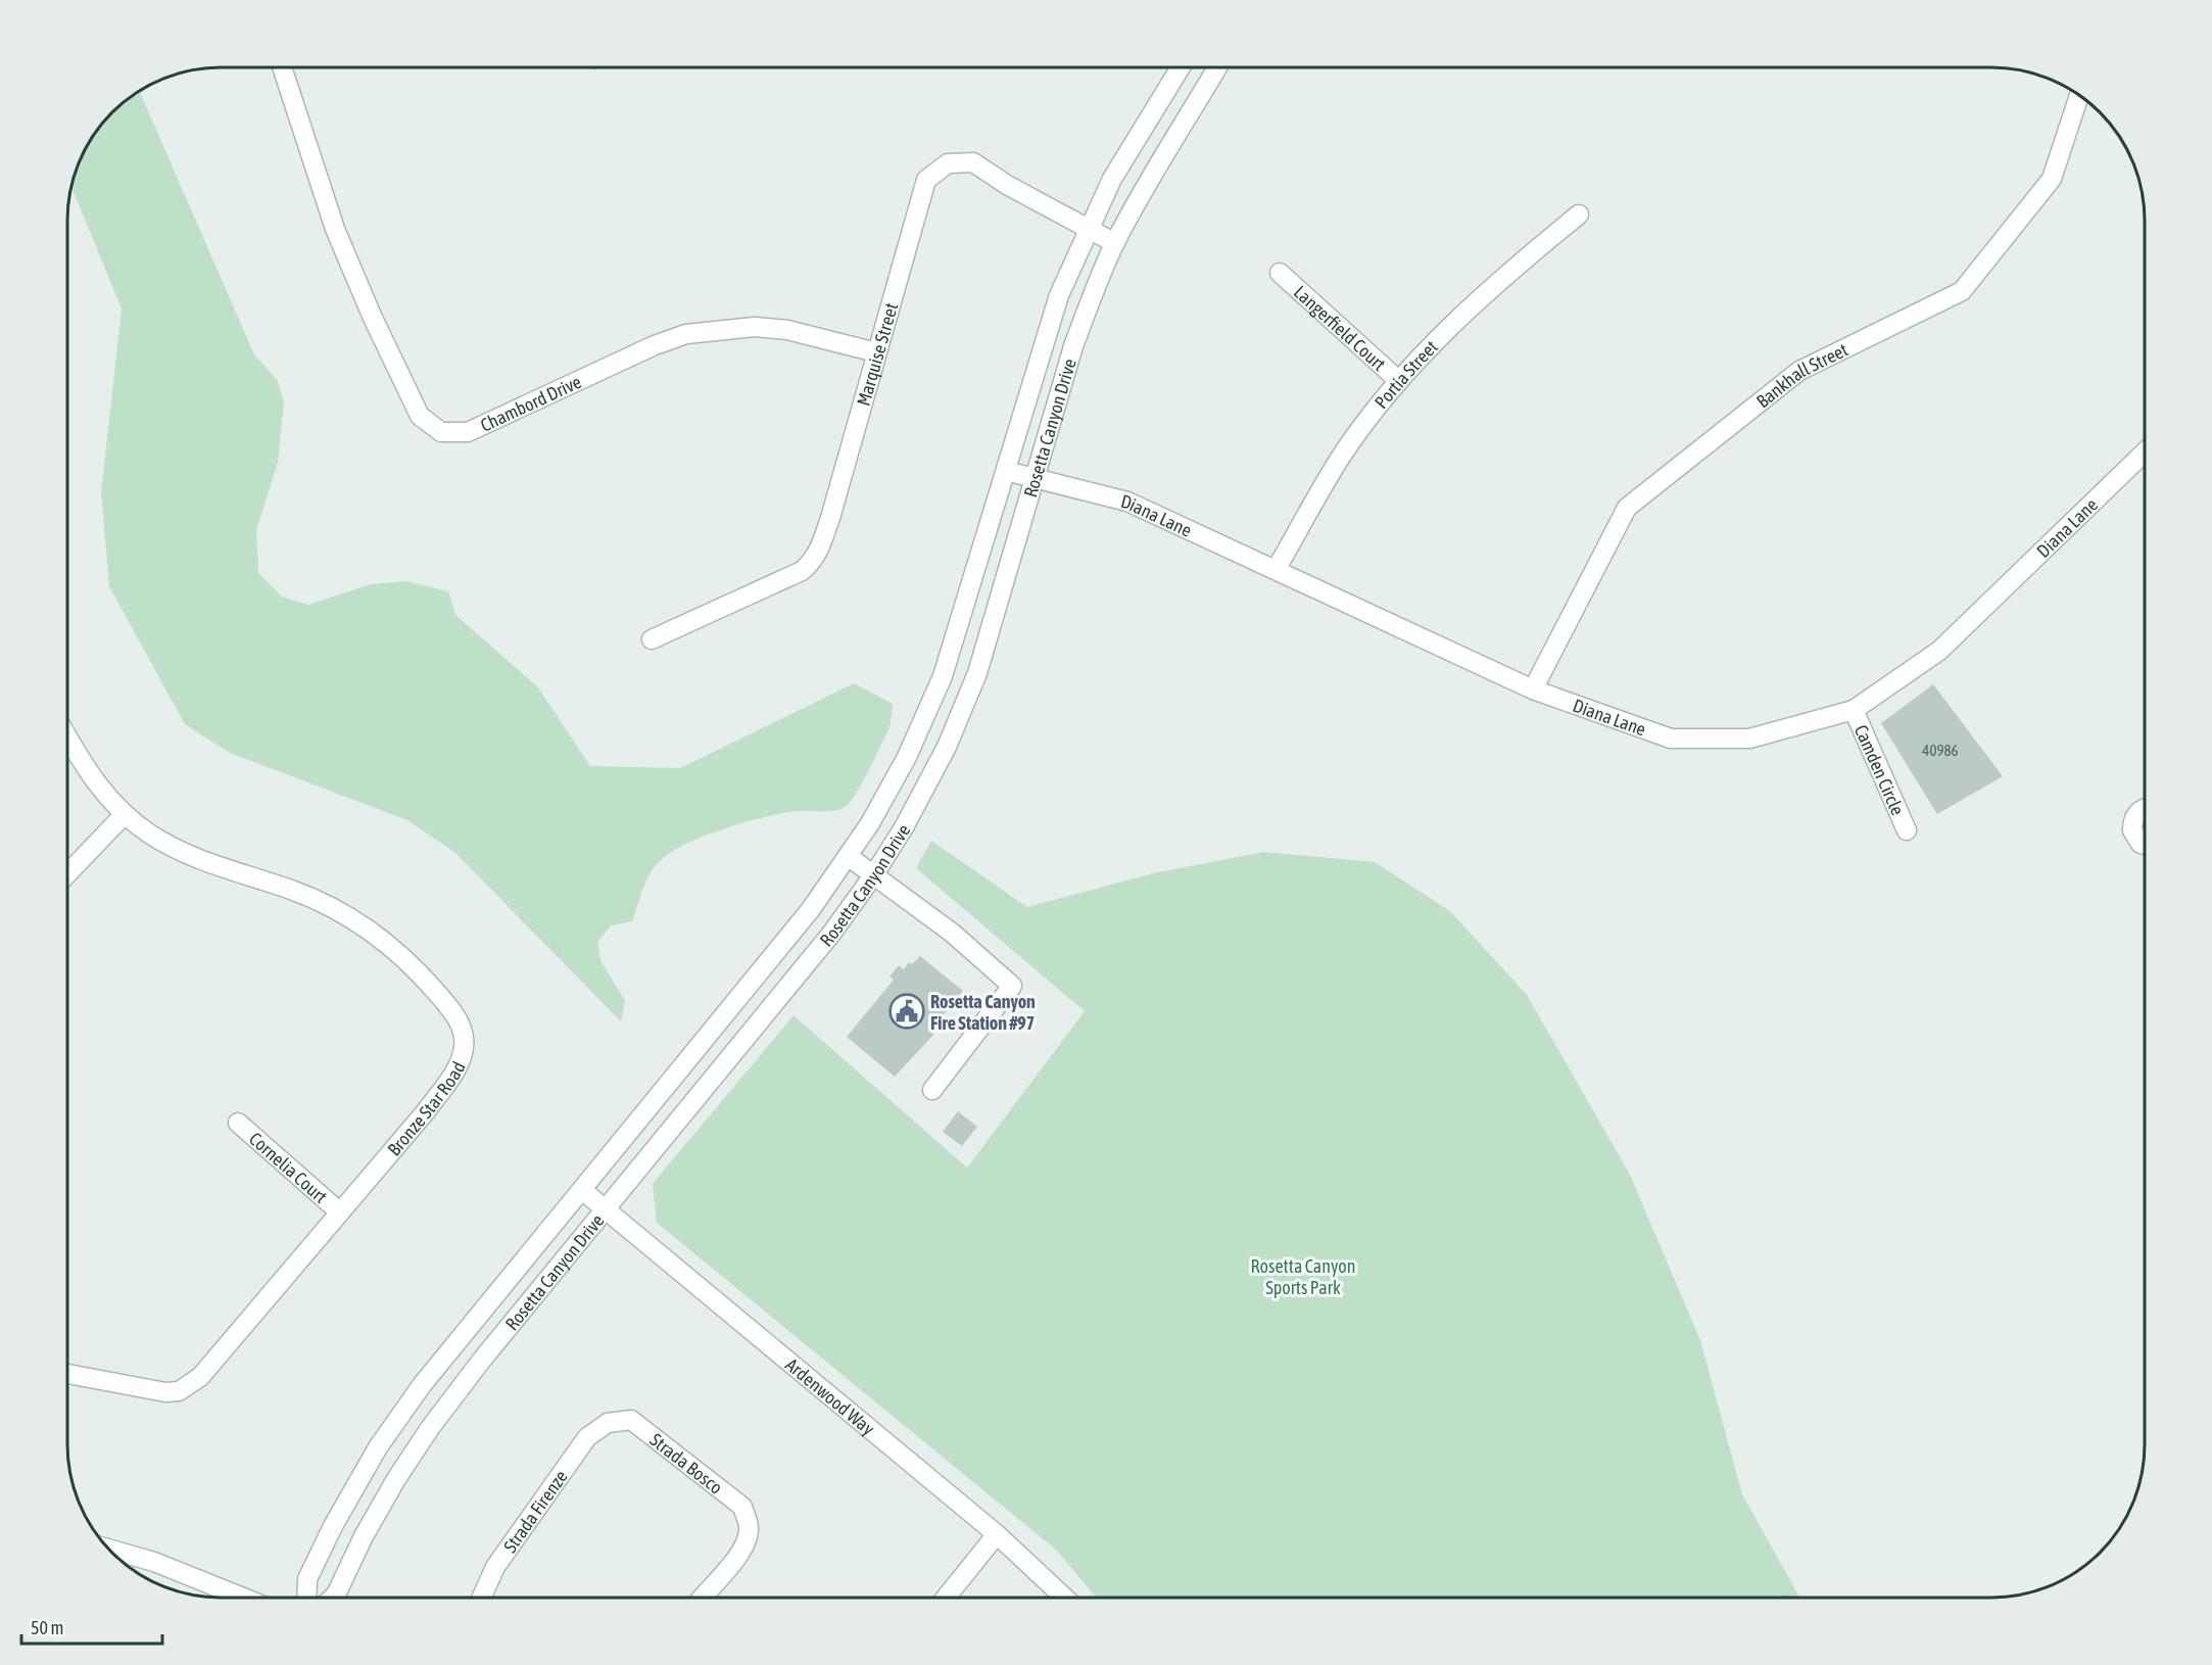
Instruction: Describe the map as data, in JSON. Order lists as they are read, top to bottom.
{
  "streets": {
    "street": [
      "Langerfield Court",
      "Marquise Street",
      "Portia Street",
      "Bankhall Street",
      "Chambord Drive",
      "Rosetta Canyon Drive",
      "Diana Lane",
      "Camden Circle",
      "Bronze Star Road",
      "Cornelia Court",
      "Ardenwood Way",
      "Strada Bosco",
      "Strada Firenze"
    ]
  },
  "crossings": [
    ["Langerfield Court", "Portia Street"],
    ["Marquise Street", "Chambord Drive"],
    ["Marquise Street", "Rosetta Canyon Drive"],
    ["Portia Street", "Diana Lane"],
    ["Bankhall Street", "Diana Lane"],
    ["Rosetta Canyon Drive", "Diana Lane"],
    ["Rosetta Canyon Drive", "Ardenwood Way"],
    ["Diana Lane", "Camden Circle"],
    ["Bronze Star Road", "Cornelia Court"],
    ["Strada Bosco", "Strada Firenze"]
  ],
  "parks": ["Rosetta Canyon Sports Park"],
  "places": {
    "public building": ["Rosetta Canyon Fire Station #97"]
  },
  "house_numbers": ["40986"],
  "scale_bar": "50 m"
}
